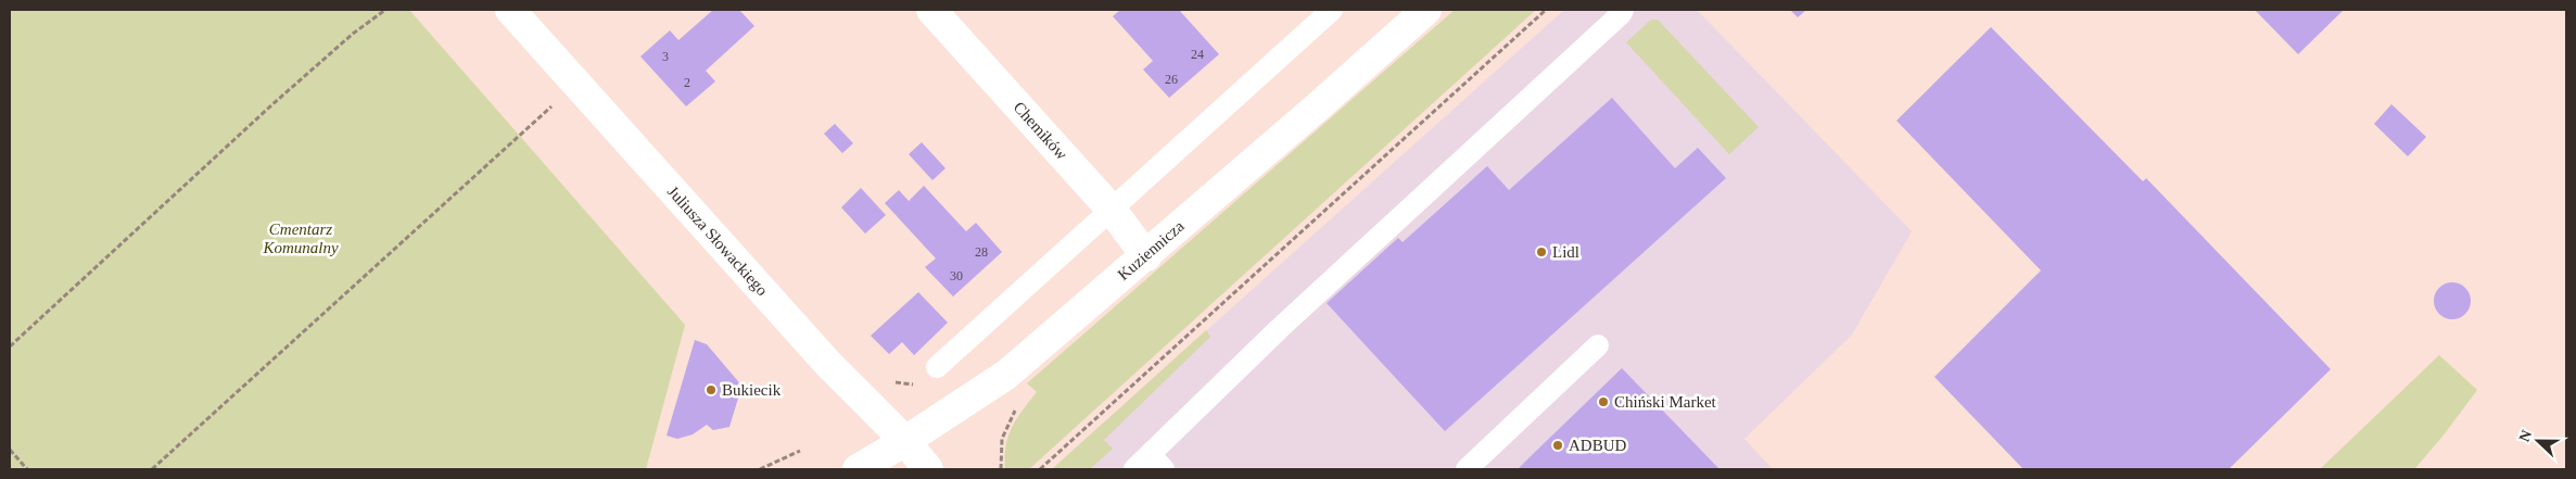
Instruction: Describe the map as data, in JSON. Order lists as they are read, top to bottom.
{
  "streets": {
    "street": ["Chemików", "Juliusza Słowackiego", "Kuziennicza"]
  },
  "crossings": [
    ["Chemików", "Kuziennicza"],
    ["Juliusza Słowackiego", "Kuziennicza"]
  ],
  "parks": ["Cmentarz Komunalny"],
  "places": [
    "Lidl",
    "Bukiecik",
    "Chiński Market",
    "ADBUD"
  ],
  "house_numbers": [
    "24",
    "3",
    "26",
    "2",
    "28",
    "30"
  ],
  "north": "left"
}
